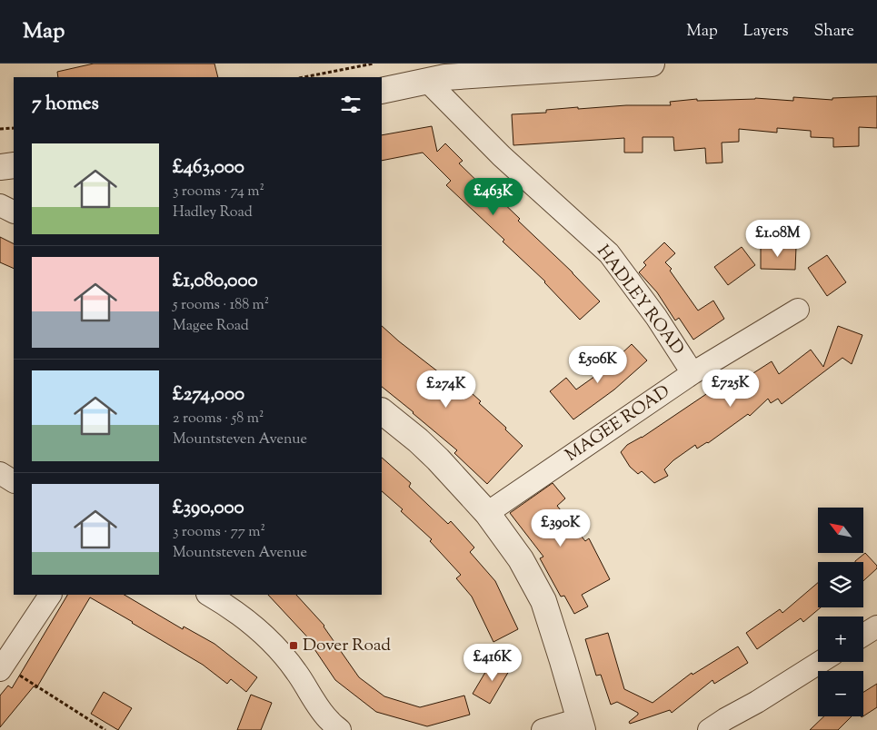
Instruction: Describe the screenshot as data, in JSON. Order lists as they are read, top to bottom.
{
  "streets": {
    "street": ["HADLEY ROAD", "MAGEE ROAD"]
  },
  "crossings": [
    ["HADLEY ROAD", "MAGEE ROAD"]
  ],
  "places": {
    "transit": ["Dover Road"]
  },
  "north": "top left",
  "page": {
    "header": "Map",
    "nav": ["Map", "Layers", "Share"],
    "heading": "7 homes",
    "list": [
      {
        "name": "£463,000",
        "note": "3 rooms · 74 m² · Hadley Road"
      },
      {
        "name": "£1,080,000",
        "note": "5 rooms · 188 m² · Magee Road"
      },
      {
        "name": "£274,000",
        "note": "2 rooms · 58 m² · Mountsteven Avenue"
      },
      {
        "name": "£390,000",
        "note": "3 rooms · 77 m² · Mountsteven Avenue"
      }
    ],
    "price": [
      "£463K",
      "£1.08M",
      "£506K",
      "£725K",
      "£274K",
      "£390K",
      "£416K"
    ],
    "map_buttons": ["+", "−"]
  }
}
